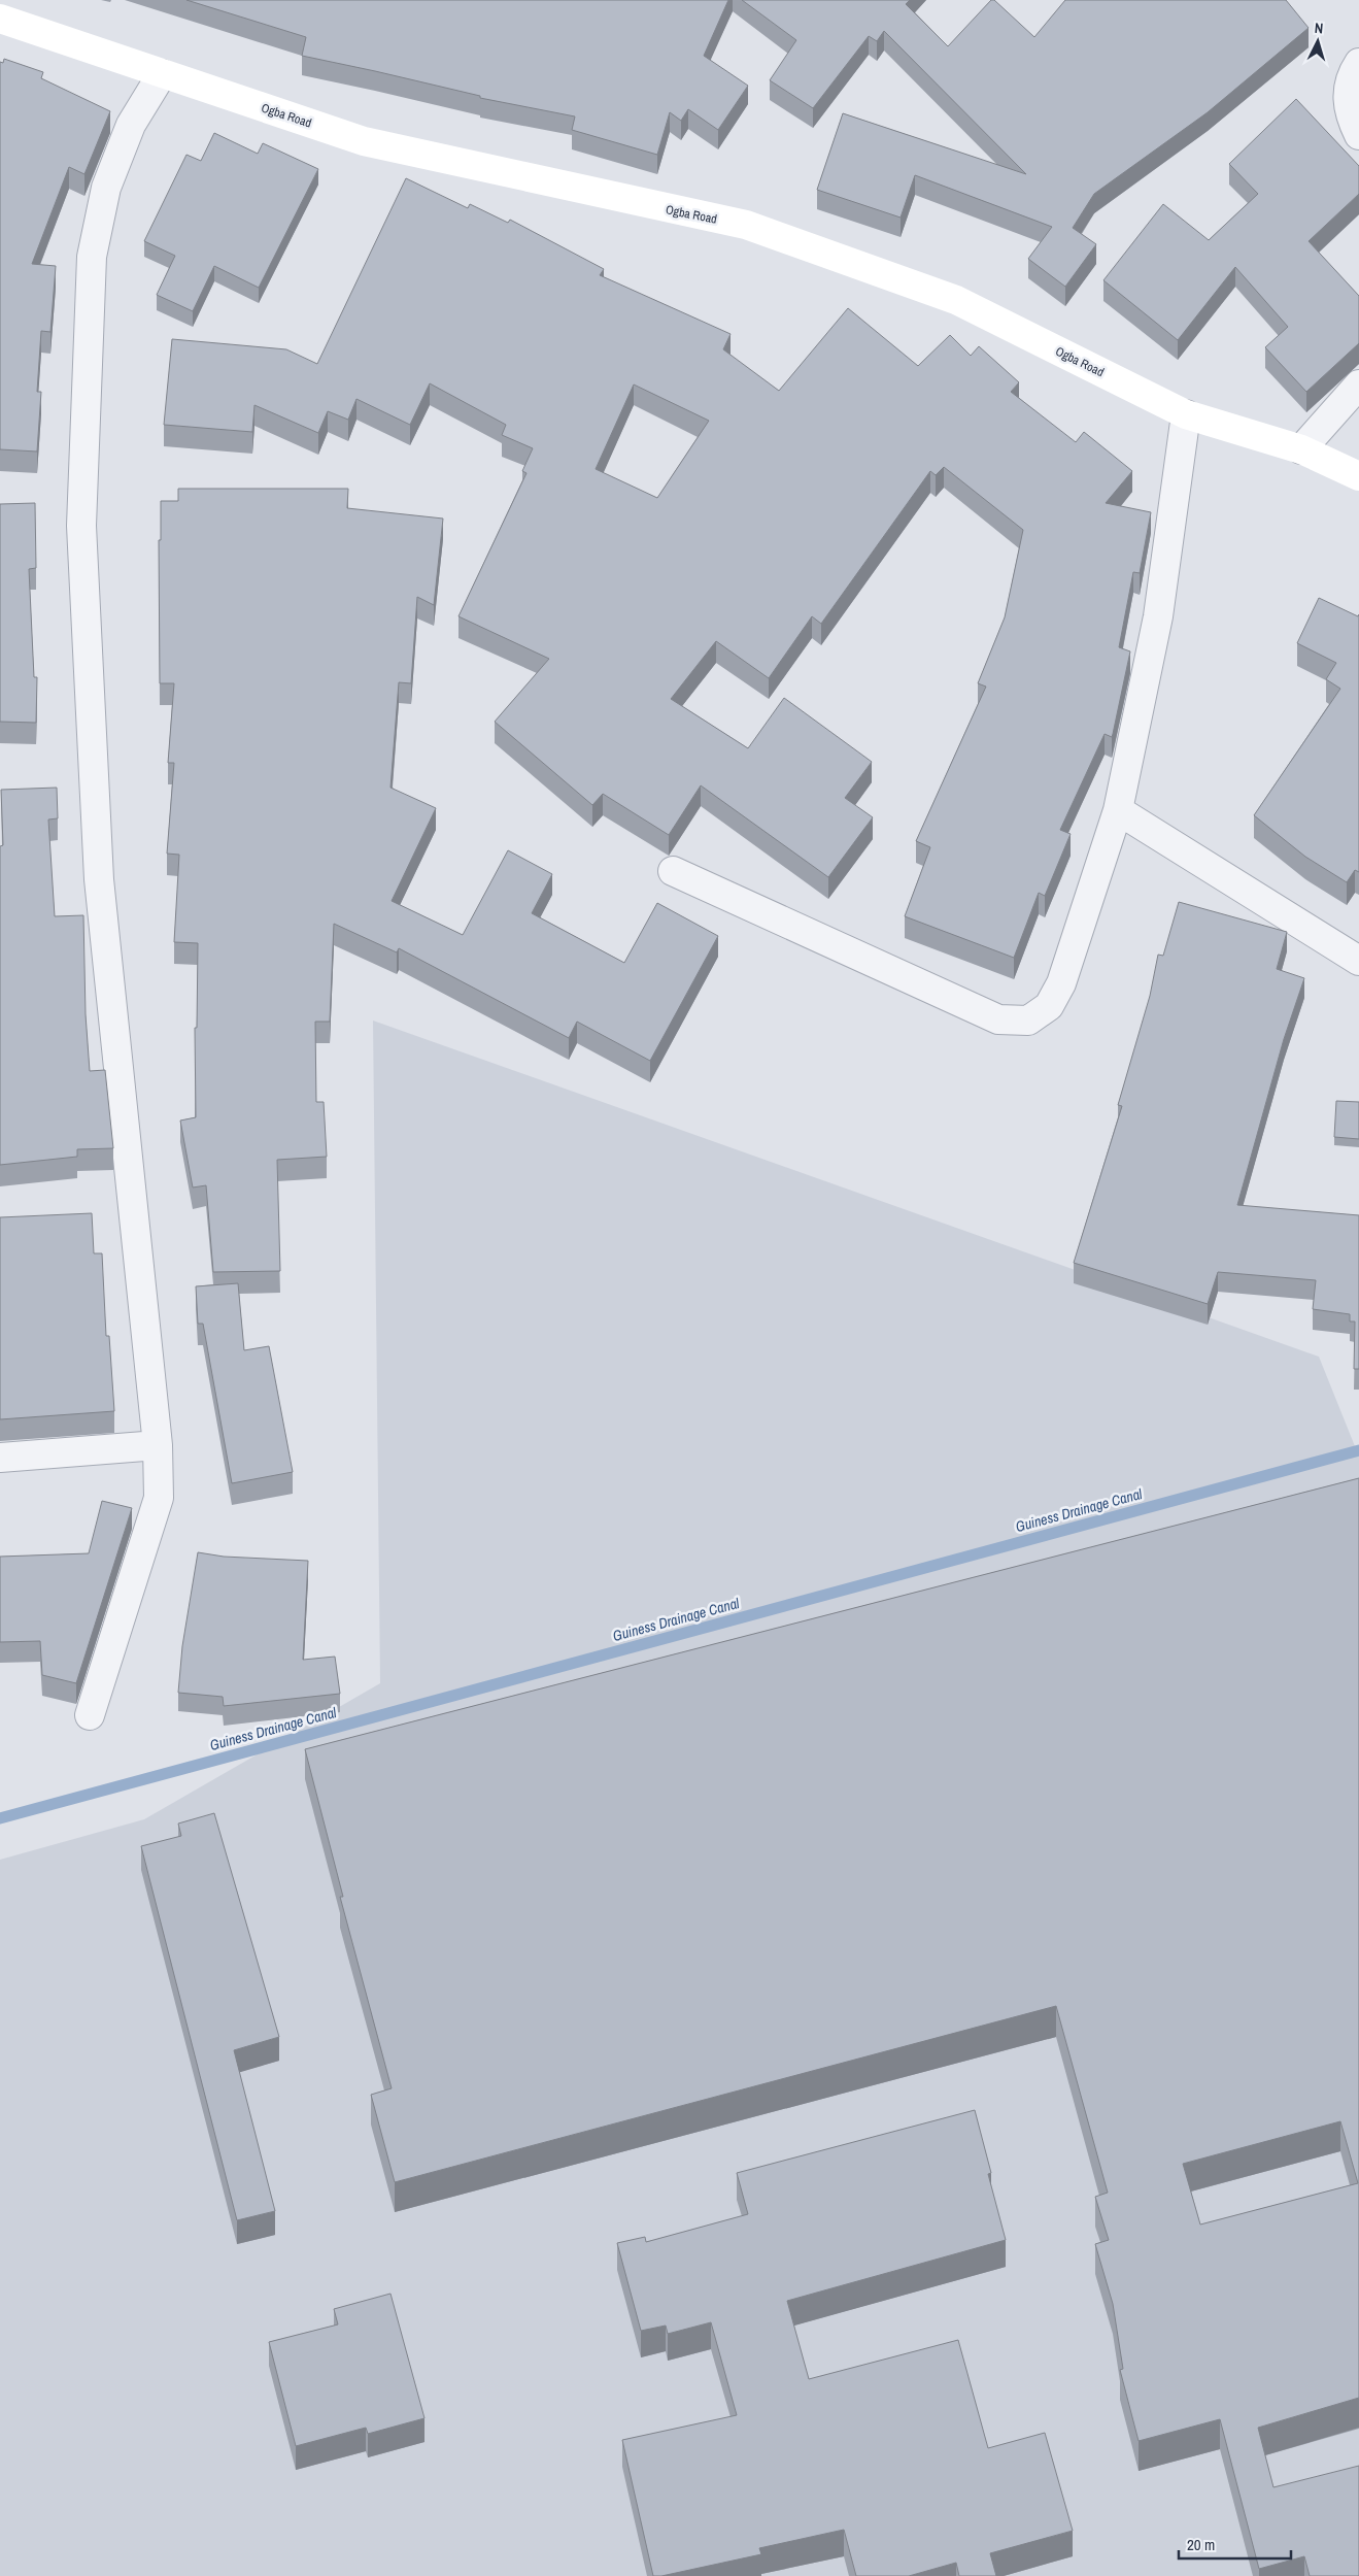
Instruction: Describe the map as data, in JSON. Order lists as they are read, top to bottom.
{
  "streets": {
    "main road": ["Ogba Road"]
  },
  "water": ["Guiness Drainage Canal"],
  "scale_bar": "20 m",
  "north": "top"
}
